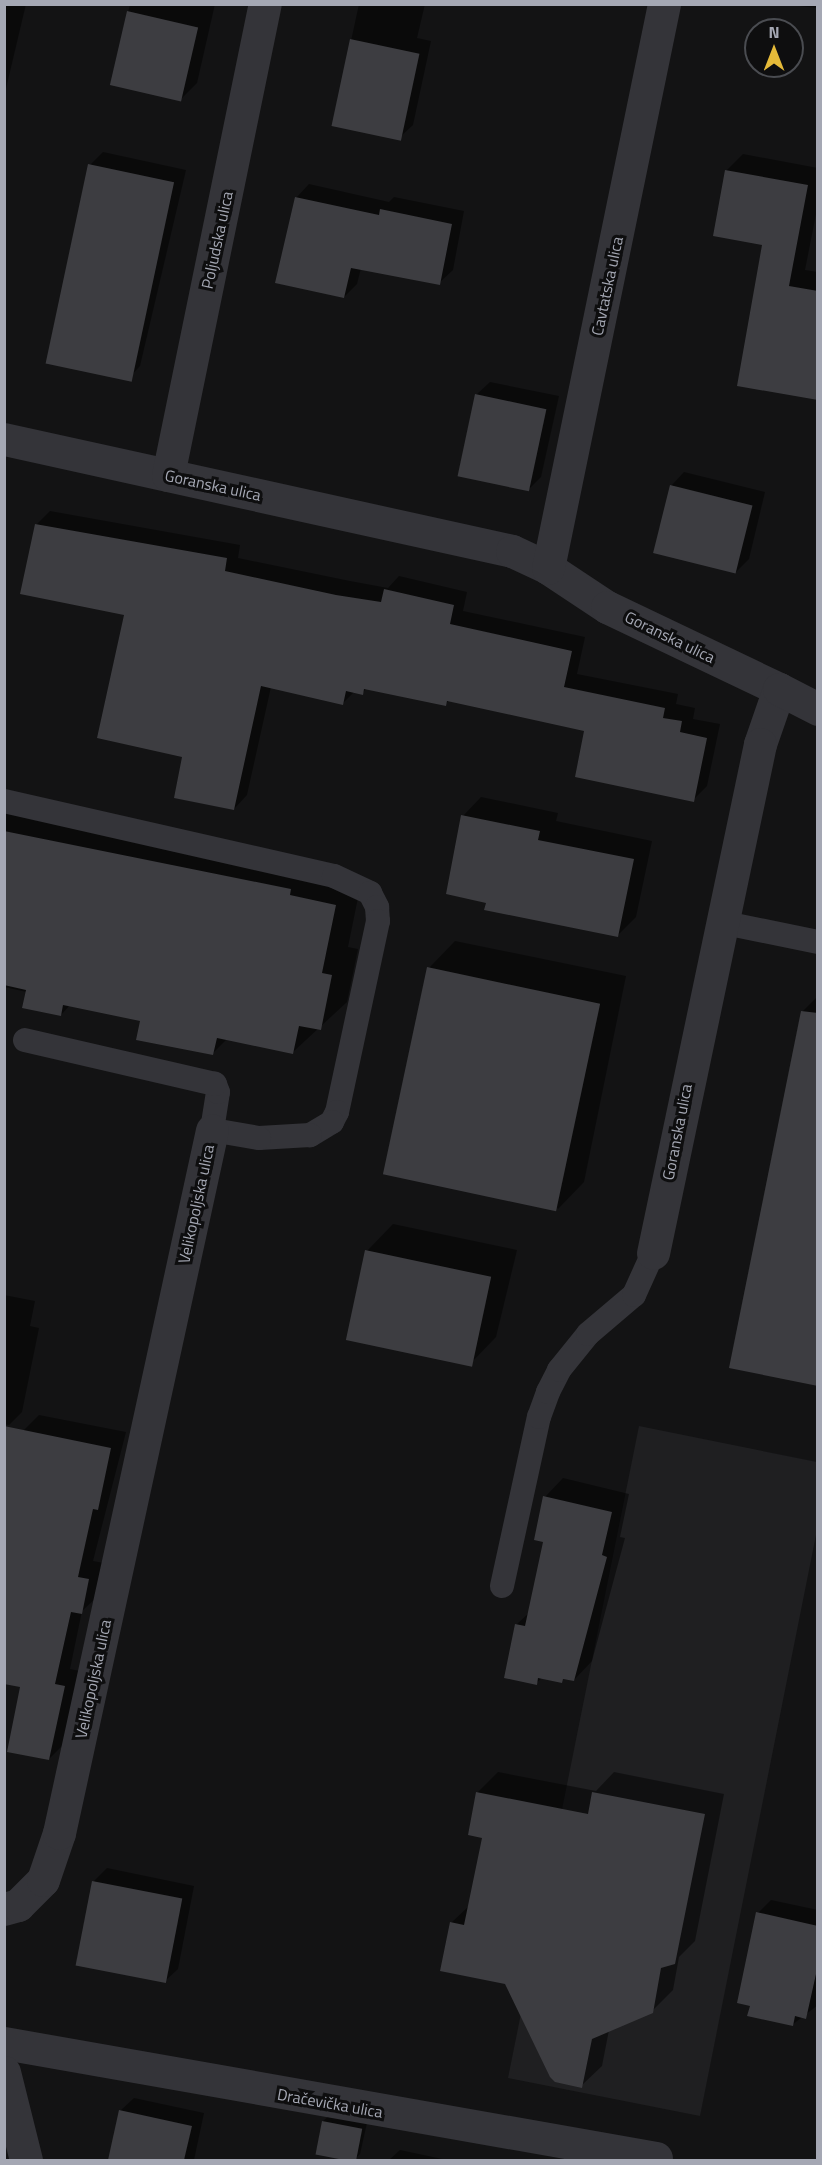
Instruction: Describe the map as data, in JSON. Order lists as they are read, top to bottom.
{
  "streets": {
    "street": [
      "Poljudska ulica",
      "Cavtatska ulica",
      "Goranska ulica",
      "Velikopoljska ulica",
      "Dračevička ulica"
    ]
  },
  "crossings": [
    ["Poljudska ulica", "Goranska ulica"],
    ["Cavtatska ulica", "Goranska ulica"]
  ],
  "north": "top"
}
